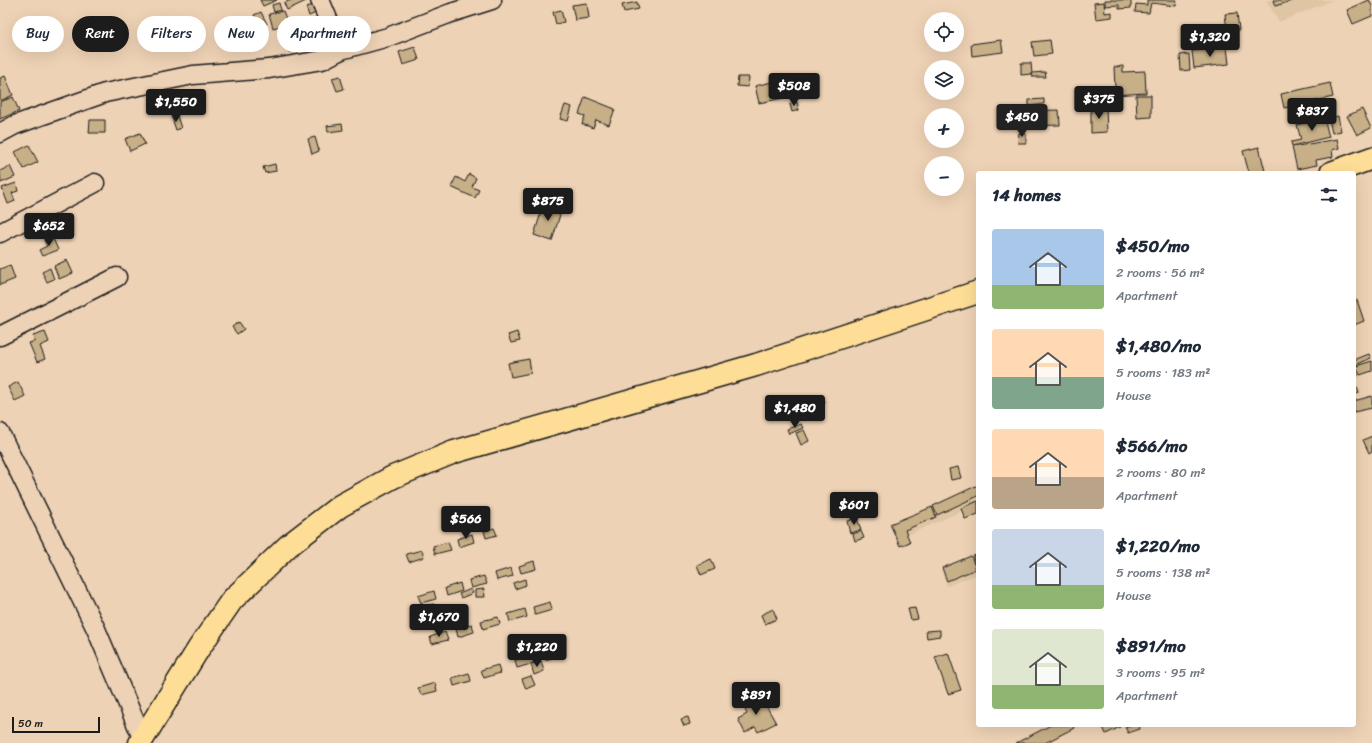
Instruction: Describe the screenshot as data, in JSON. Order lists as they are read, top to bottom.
{
  "scale_bar": "50 m",
  "page": {
    "map_buttons": ["+", "−"],
    "chip": [
      "Buy",
      "Rent",
      "Filters",
      "New",
      "Apartment"
    ],
    "price": [
      "$1,320",
      "$508",
      "$375",
      "$1,550",
      "$837",
      "$450",
      "$875",
      "$652",
      "$1,480",
      "$601",
      "$566",
      "$1,670",
      "$1,220",
      "$891"
    ],
    "heading": "14 homes",
    "list": [
      {
        "name": "$450/mo",
        "note": "2 rooms · 56 m² · Apartment"
      },
      {
        "name": "$1,480/mo",
        "note": "5 rooms · 183 m² · House"
      },
      {
        "name": "$566/mo",
        "note": "2 rooms · 80 m² · Apartment"
      },
      {
        "name": "$1,220/mo",
        "note": "5 rooms · 138 m² · House"
      },
      {
        "name": "$891/mo",
        "note": "3 rooms · 95 m² · Apartment"
      }
    ],
    "scale": "50 m"
  }
}
